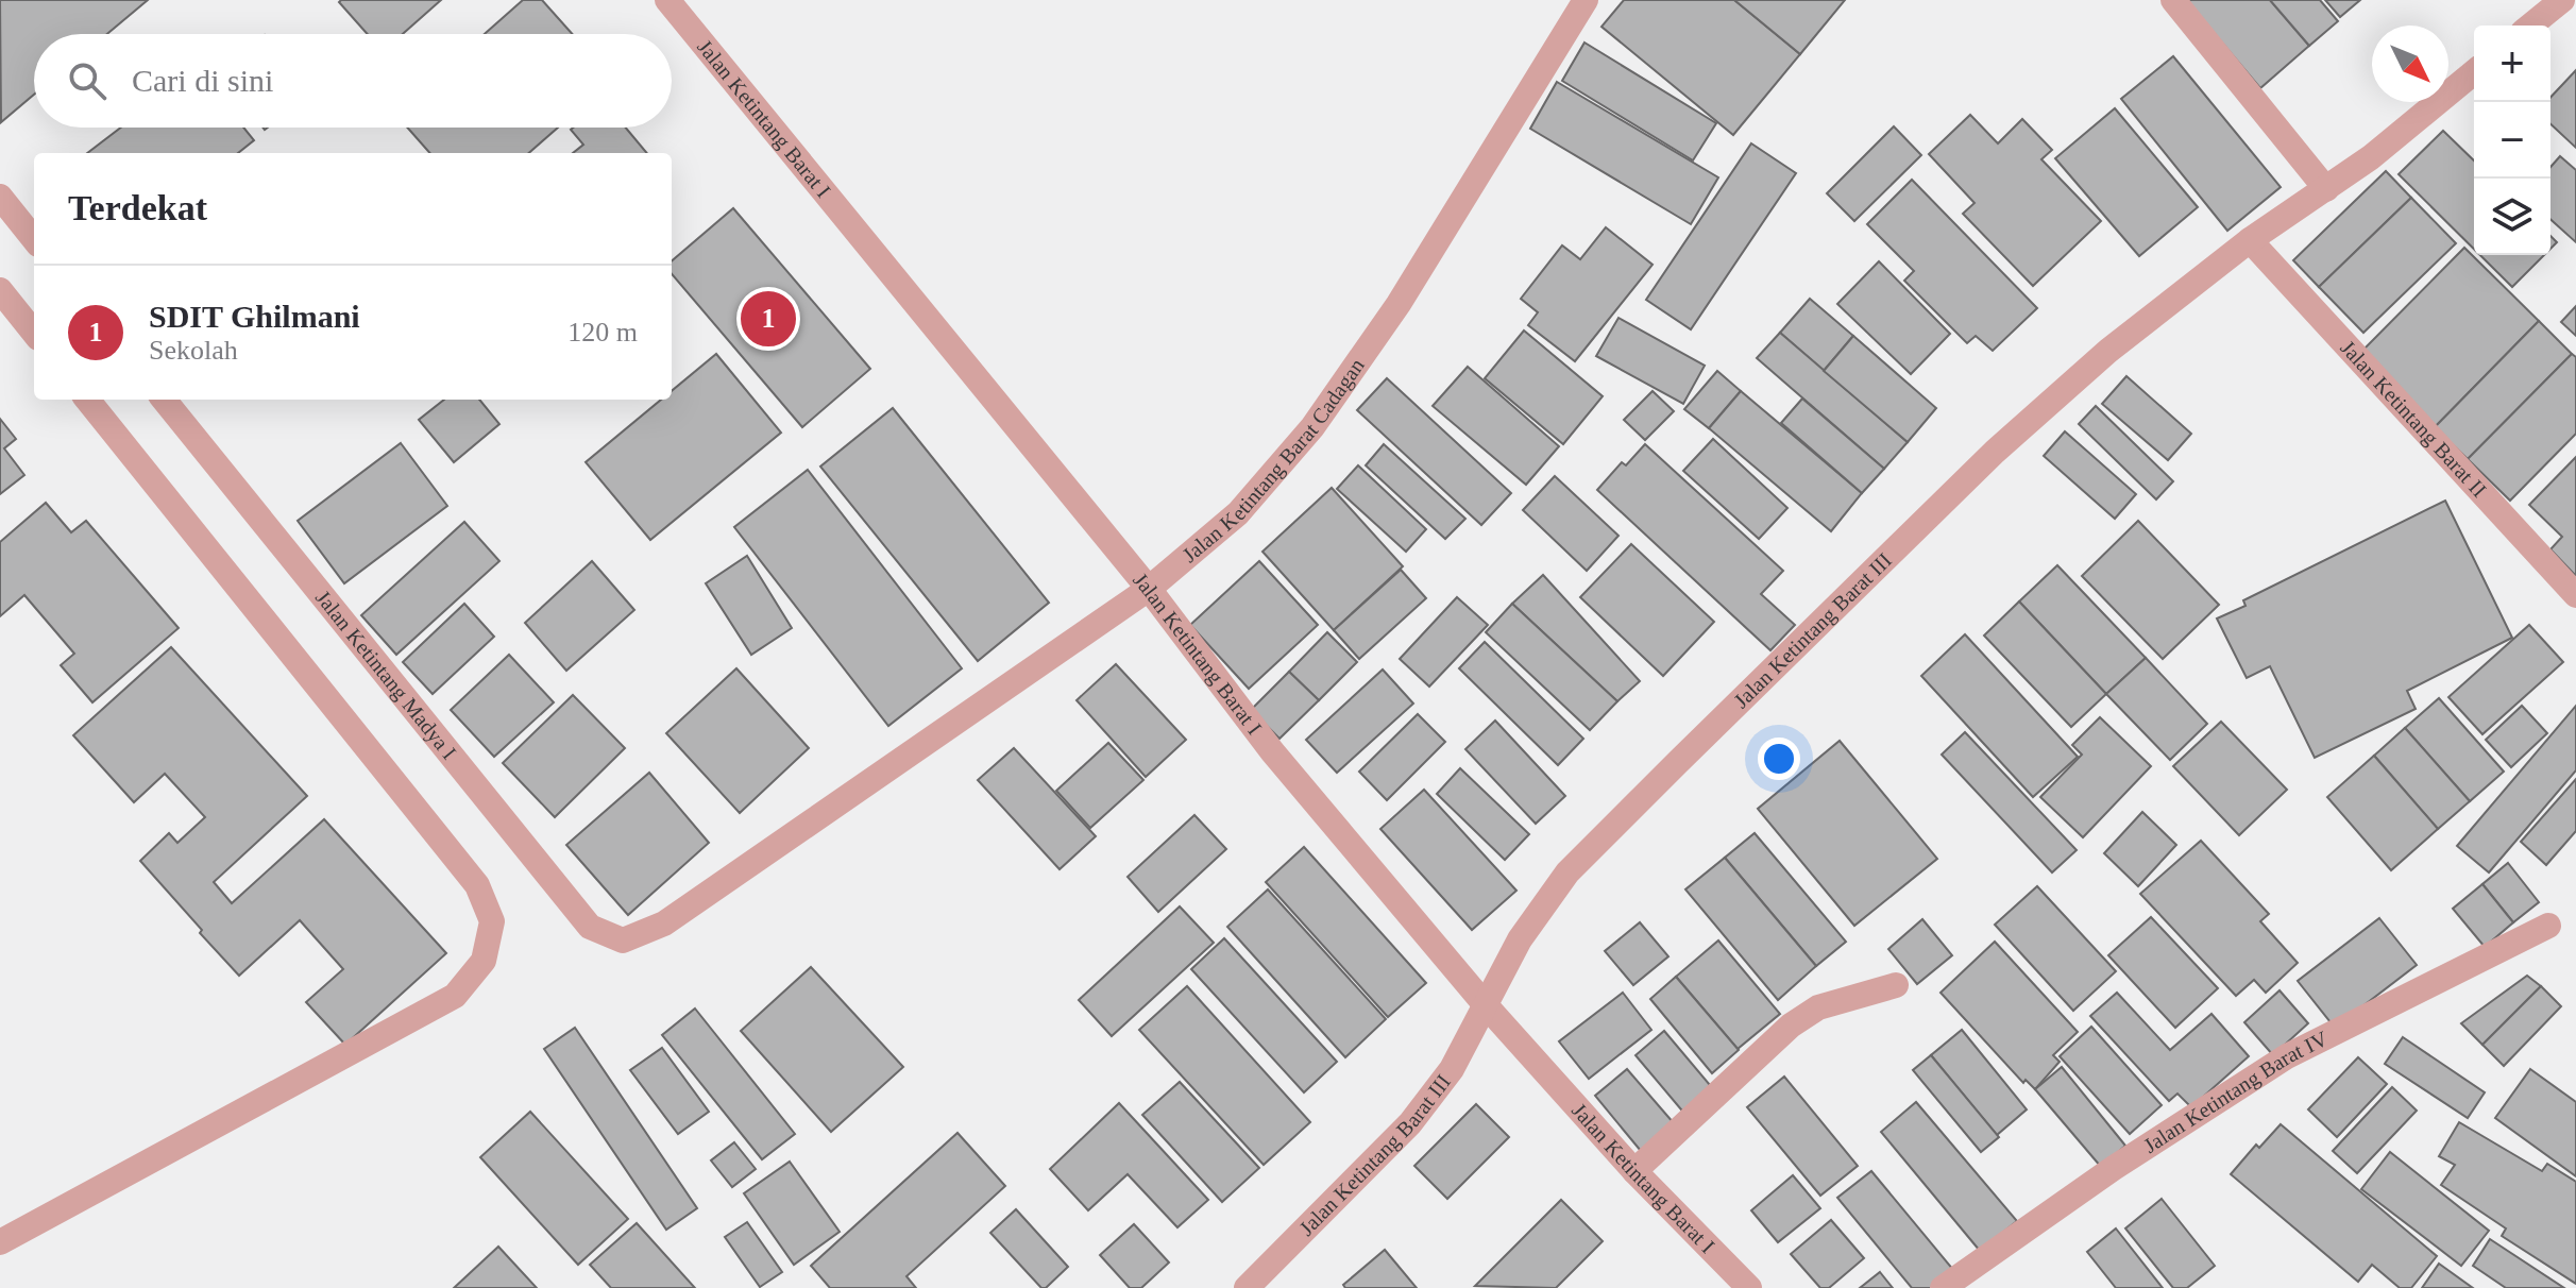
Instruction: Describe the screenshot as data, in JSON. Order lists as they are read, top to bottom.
{
  "streets": {
    "street": [
      "Jalan Ketintang Barat I",
      "Jalan Ketintang Barat II",
      "Jalan Ketintang Barat Cadagan",
      "Jalan Ketintang Barat III",
      "Jalan Ketintang Madya I",
      "Jalan Ketintang Barat IV"
    ]
  },
  "crossings": [
    ["Jalan Ketintang Barat I", "Jalan Ketintang Barat Cadagan"],
    ["Jalan Ketintang Barat I", "Jalan Ketintang Barat III"],
    ["Jalan Ketintang Barat II", "Jalan Ketintang Barat III"],
    ["Jalan Ketintang Barat Cadagan", "Jalan Ketintang Madya I"]
  ],
  "north": "bottom right",
  "page": {
    "map_buttons": ["+", "−"],
    "search": "Cari di sini",
    "heading": "Terdekat",
    "list": [
      {
        "mark": "1",
        "name": "SDIT Ghilmani",
        "note": "Sekolah",
        "value": "120 m"
      }
    ],
    "pins": "1"
  }
}
